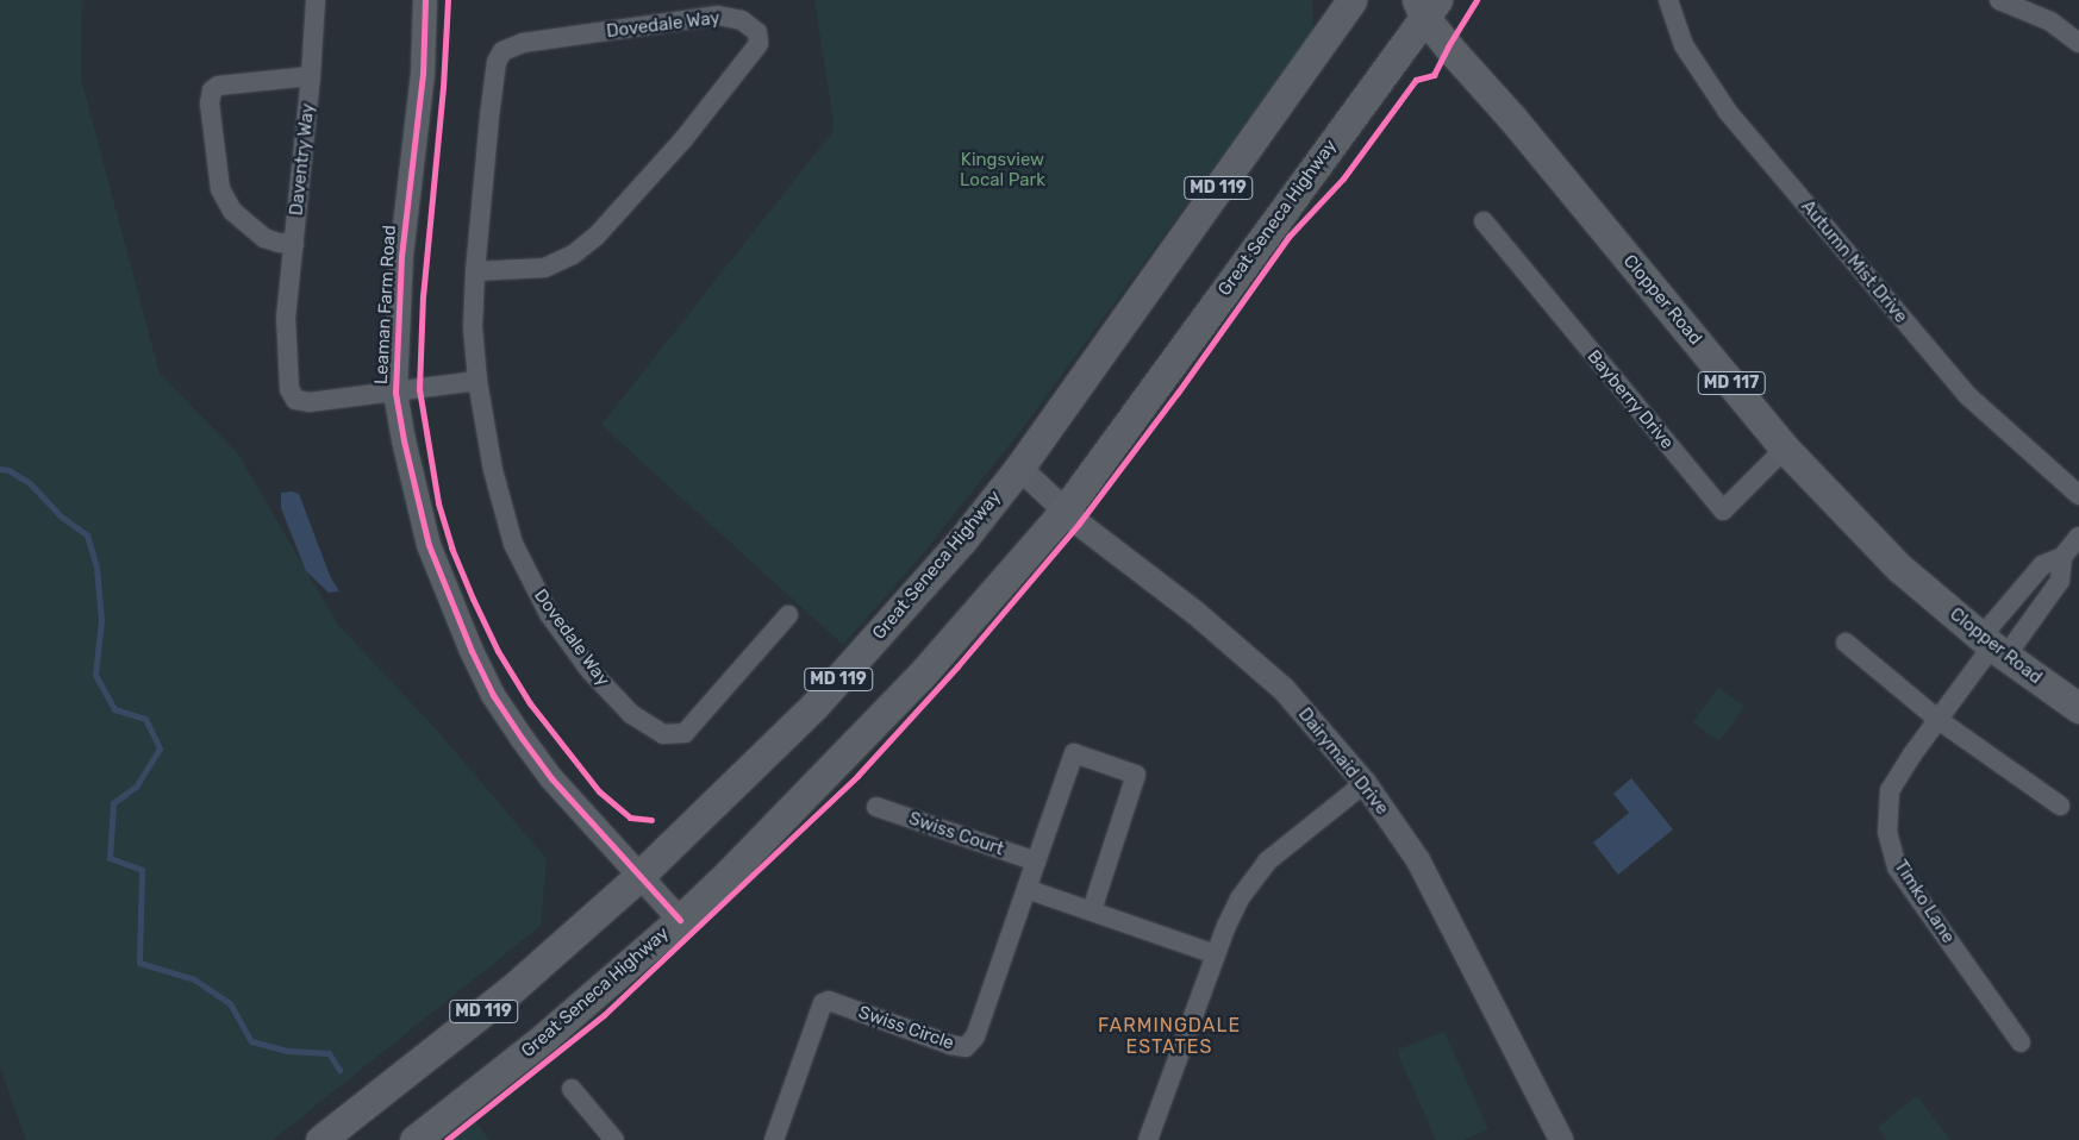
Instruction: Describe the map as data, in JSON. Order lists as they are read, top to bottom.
{
  "streets": {
    "main road": [
      "MD 119",
      "Great Seneca Highway",
      "Clopper Road",
      "MD 117"
    ],
    "street": [
      "Dovedale Way",
      "Daventry Way",
      "Autumn Mist Drive",
      "Leaman Farm Road",
      "Bayberry Drive",
      "Dairymaid Drive",
      "Swiss Court",
      "Timko Lane",
      "Swiss Circle"
    ]
  },
  "crossings": [
    ["Daventry Way", "Leaman Farm Road"],
    ["Great Seneca Highway", "Clopper Road"],
    ["Great Seneca Highway", "Leaman Farm Road"],
    ["Great Seneca Highway", "Dairymaid Drive"],
    ["Clopper Road", "Bayberry Drive"],
    ["Clopper Road", "Timko Lane"],
    ["Swiss Court", "Swiss Circle"]
  ],
  "districts": ["FARMINGDALE ESTATES"],
  "parks": ["Kingsview Local Park"]
}
